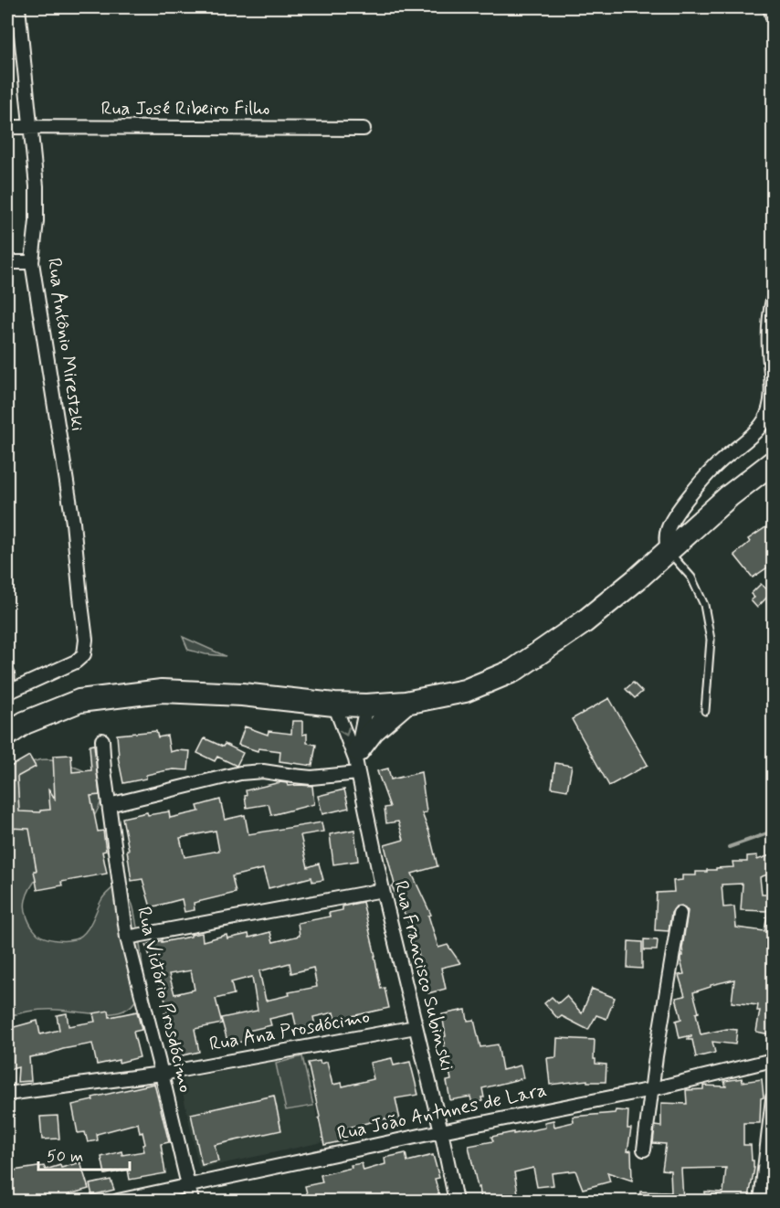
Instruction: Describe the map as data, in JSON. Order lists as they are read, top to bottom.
{
  "streets": {
    "street": [
      "Rua José Ribeiro Filho",
      "Rua Antônio Mirestzki",
      "Rua Francisco Subinski",
      "Rua Victório Prosdócimo",
      "Rua Ana Prosdócimo",
      "Rua João Antunes de Lara"
    ]
  },
  "crossings": [
    ["Rua José Ribeiro Filho", "Rua Antônio Mirestzki"],
    ["Rua Francisco Subinski", "Rua Ana Prosdócimo"],
    ["Rua Francisco Subinski", "Rua João Antunes de Lara"],
    ["Rua Victório Prosdócimo", "Rua Ana Prosdócimo"],
    ["Rua Victório Prosdócimo", "Rua João Antunes de Lara"]
  ],
  "scale_bar": "50 m"
}
